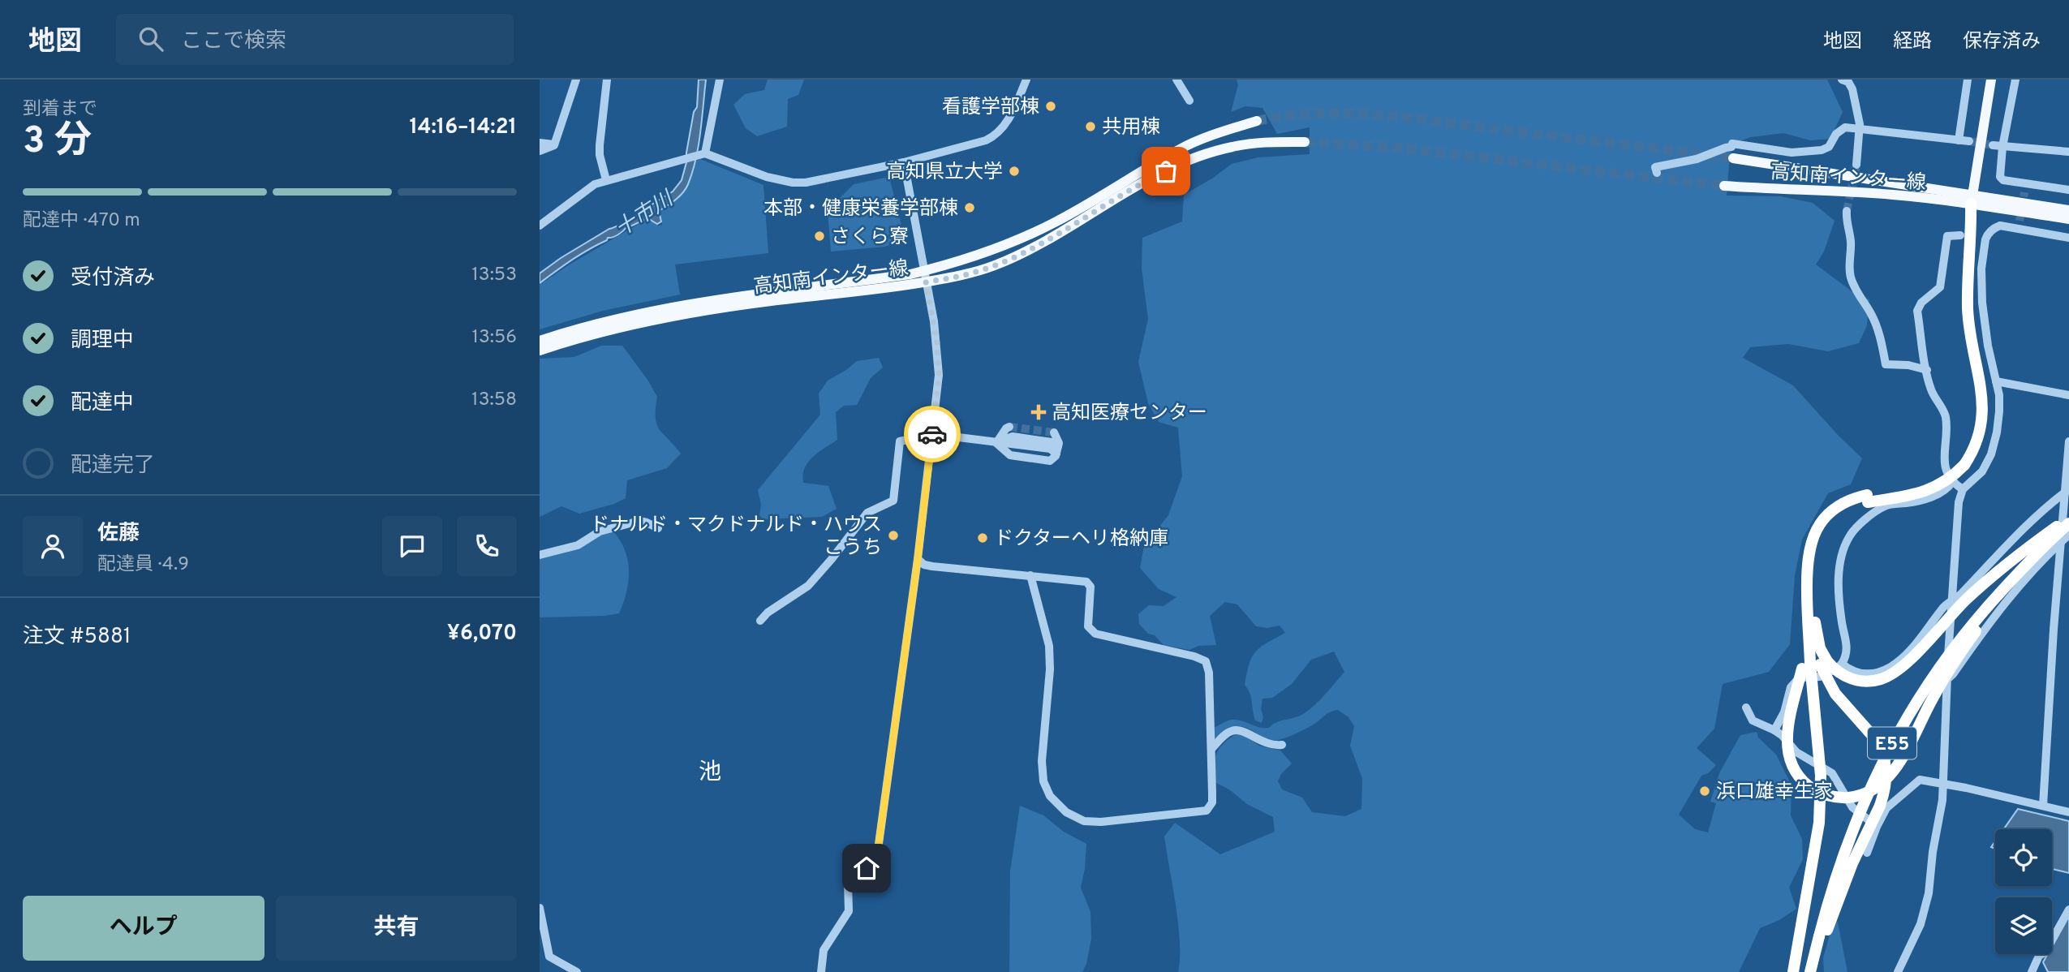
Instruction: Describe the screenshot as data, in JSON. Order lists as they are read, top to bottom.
{
  "streets": {
    "highway": ["E55"],
    "main road": ["高知南インター線"]
  },
  "districts": ["池"],
  "water": ["十市川"],
  "places": {
    "other": [
      "看護学部棟",
      "共用棟",
      "高知県立大学",
      "本部・健康栄養学部棟",
      "さくら寮",
      "ドナルド・マクドナルド・ハウス こうち",
      "ドクターヘリ格納庫",
      "浜口雄幸生家"
    ],
    "health": ["高知医療センター"]
  },
  "page": {
    "header": "地図",
    "search": "ここで検索",
    "nav": ["地図", "経路", "保存済み"],
    "heading": ["3 分", "到着まで", "14:16–14:21"],
    "panel": [
      "佐藤",
      "配達員 · 4.9",
      "注文 #5881",
      "¥6,070"
    ],
    "bar": "配達中 · 470 m",
    "list": [
      ["受付済み", "13:53"],
      ["調理中", "13:56"],
      ["配達中", "13:58"],
      "配達完了"
    ],
    "buttons": ["ヘルプ", "共有"]
  }
}
